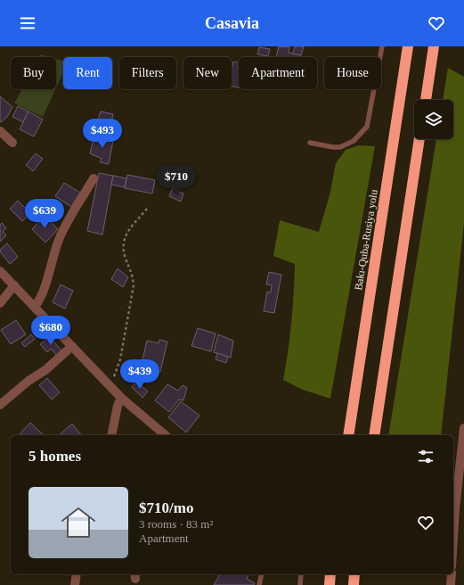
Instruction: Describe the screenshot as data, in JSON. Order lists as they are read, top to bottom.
{
  "streets": {
    "highway": ["Bakı-Quba-Rusiya yolu"]
  },
  "page": {
    "header": "Casavia",
    "chip": [
      "Buy",
      "Rent",
      "Filters",
      "New",
      "Apartment",
      "House"
    ],
    "price": [
      "$493",
      "$710",
      "$639",
      "$680",
      "$439"
    ],
    "heading": "5 homes",
    "list": [
      {
        "name": "$710/mo",
        "note": "3 rooms · 83 m² · Apartment"
      }
    ]
  }
}
